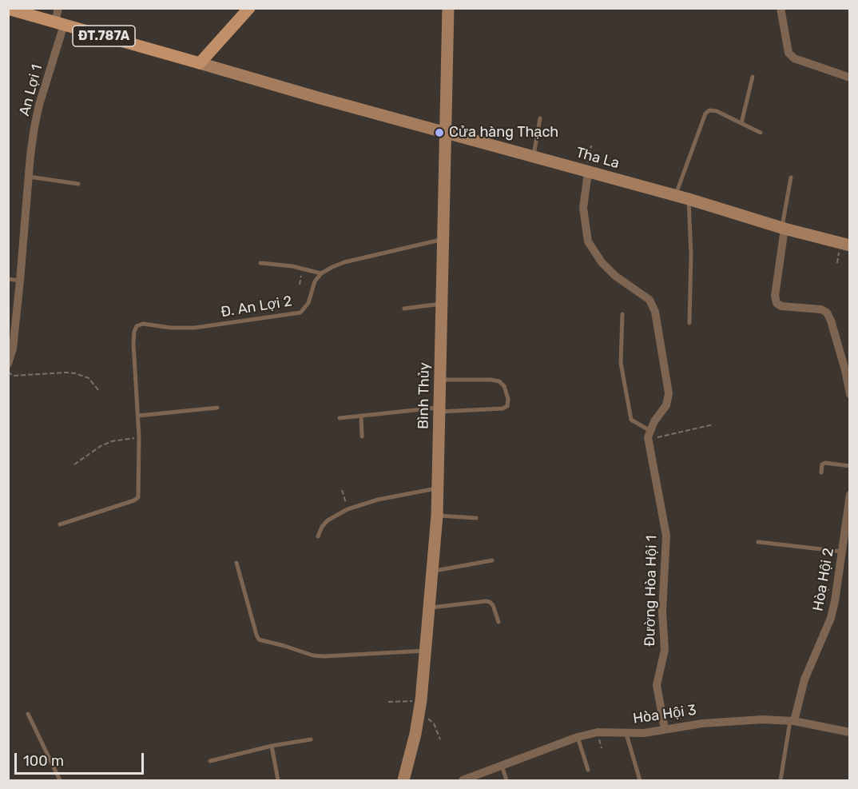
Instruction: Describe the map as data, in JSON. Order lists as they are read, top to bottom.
{
  "streets": {
    "main road": ["ĐT.787A", "Tha La", "Bình Thủy"],
    "street": [
      "An Lợi 1",
      "Hòa Hội 2",
      "Đường Hòa Hội 1",
      "Hòa Hội 3"
    ],
    "lane": ["Đ. An Lợi 2"]
  },
  "crossings": [
    ["ĐT.787A", "An Lợi 1"],
    ["ĐT.787A", "Tha La"],
    ["Tha La", "Bình Thủy"],
    ["Hòa Hội 2", "Hòa Hội 3"],
    ["Đường Hòa Hội 1", "Hòa Hội 3"]
  ],
  "places": ["Cửa hàng Thạch"],
  "scale_bar": "100 m"
}
